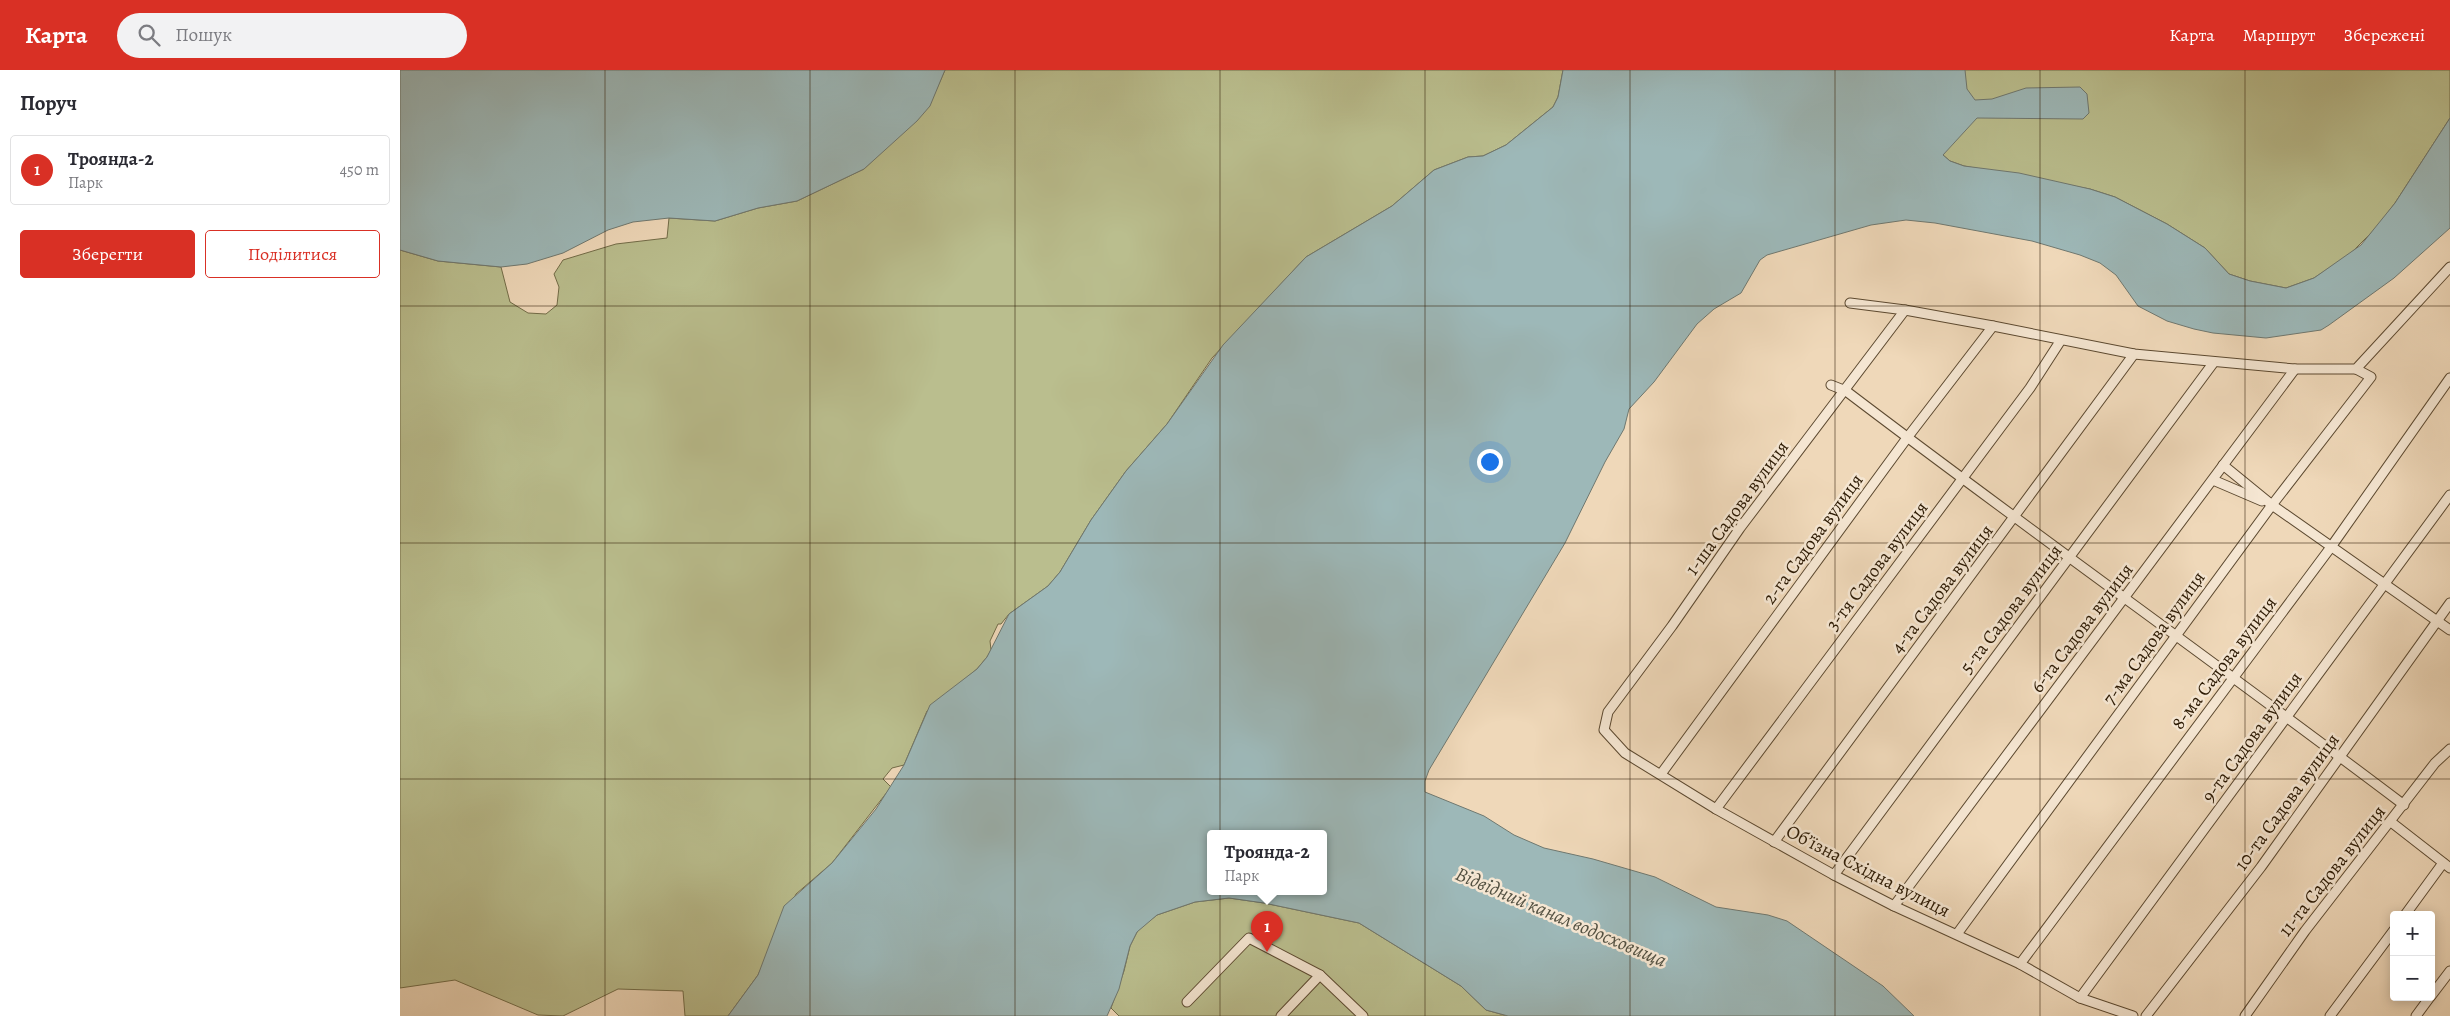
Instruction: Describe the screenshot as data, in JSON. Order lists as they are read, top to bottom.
{
  "streets": {
    "street": [
      "1-ша Садова вулиця",
      "2-га Садова вулиця",
      "3-тя Садова вулиця",
      "4-та Садова вулиця",
      "5-та Садова вулиця",
      "6-та Садова вулиця",
      "7-ма Садова вулиця",
      "8-ма Садова вулиця",
      "9-та Садова вулиця",
      "10-та Садова вулиця",
      "Обʼїзна Східна вулиця",
      "11-та Садова вулиця"
    ]
  },
  "crossings": [
    ["1-ша Садова вулиця", "Обʼїзна Східна вулиця"],
    ["2-га Садова вулиця", "Обʼїзна Східна вулиця"],
    ["3-тя Садова вулиця", "Обʼїзна Східна вулиця"],
    ["4-та Садова вулиця", "Обʼїзна Східна вулиця"],
    ["5-та Садова вулиця", "Обʼїзна Східна вулиця"],
    ["6-та Садова вулиця", "Обʼїзна Східна вулиця"],
    ["7-ма Садова вулиця", "Обʼїзна Східна вулиця"],
    ["8-ма Садова вулиця", "Обʼїзна Східна вулиця"],
    ["9-та Садова вулиця", "Обʼїзна Східна вулиця"]
  ],
  "water": ["Відвідний канал водосховища"],
  "page": {
    "header": "Карта",
    "search": "Пошук",
    "nav": ["Карта", "Маршрут", "Збережені"],
    "heading": "Поруч",
    "list": [
      {
        "mark": "1",
        "name": "Троянда-2",
        "note": "Парк",
        "value": "450 m"
      }
    ],
    "buttons": ["Зберегти", "Поділитися"],
    "popup": ["Троянда-2", "Парк"],
    "map_buttons": ["+", "−"],
    "pins": "1"
  }
}
